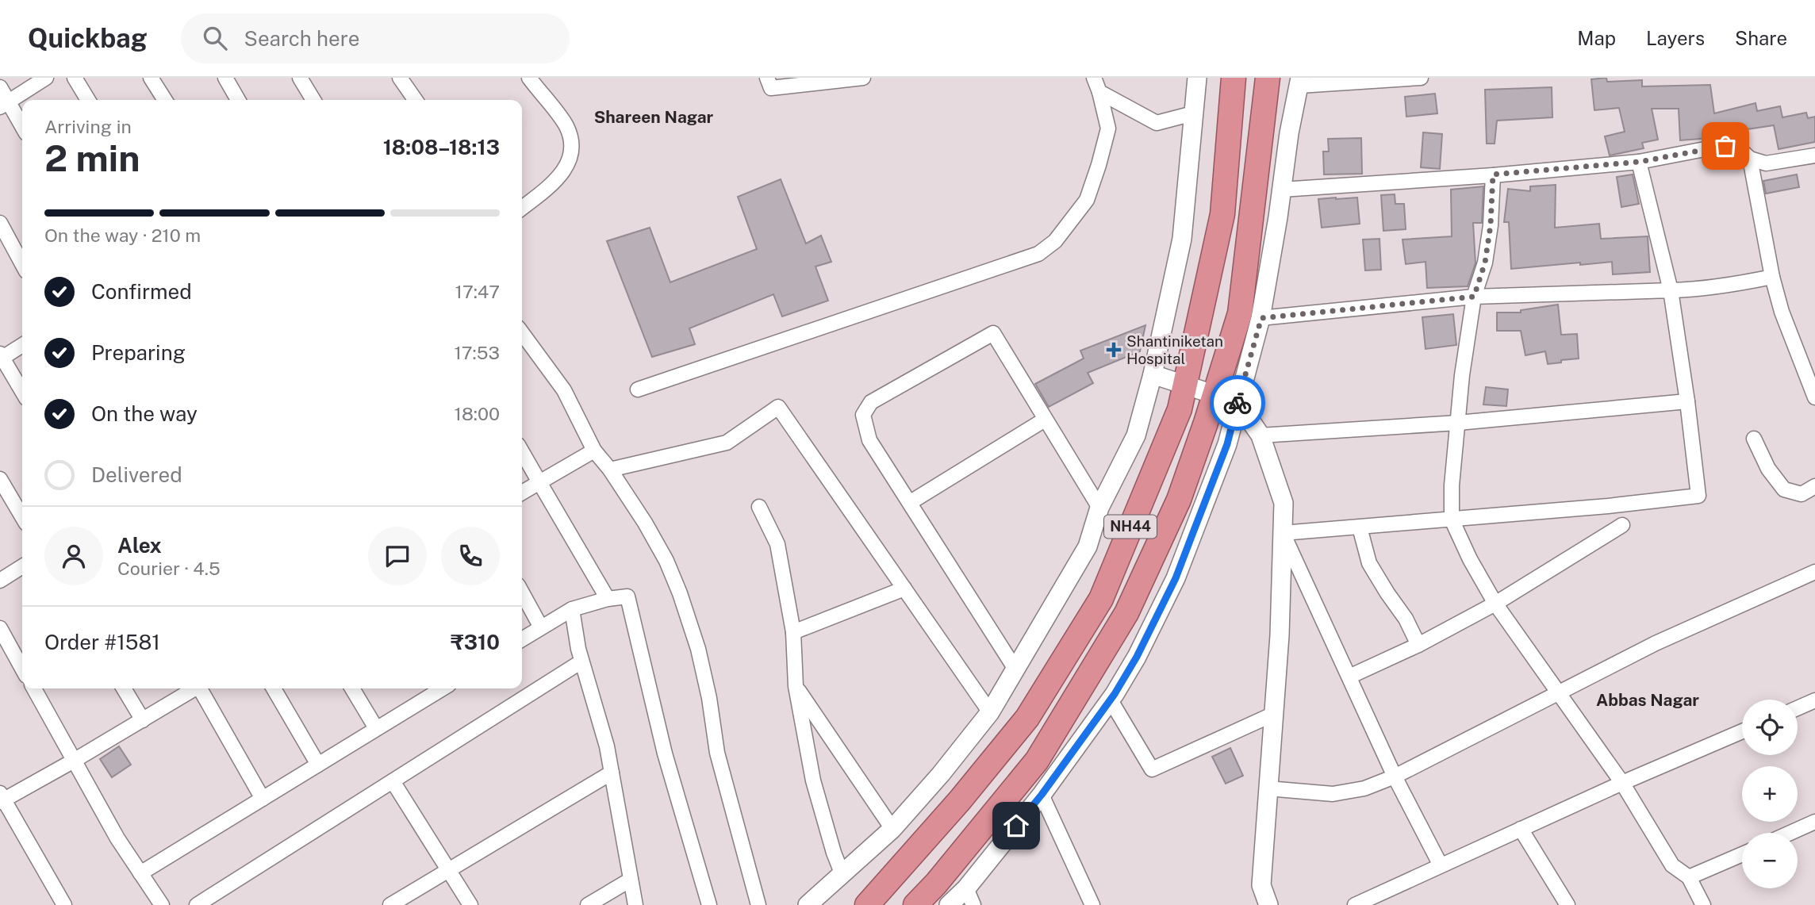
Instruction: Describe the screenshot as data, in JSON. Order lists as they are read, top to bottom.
{
  "streets": {
    "highway": ["NH44"]
  },
  "districts": ["Shareen Nagar", "Abbas Nagar"],
  "places": {
    "health": ["Shantiniketan Hospital"]
  },
  "page": {
    "header": "Quickbag",
    "search": "Search here",
    "nav": ["Map", "Layers", "Share"],
    "heading": ["2 min", "Arriving in", "18:08–18:13"],
    "panel": [
      "Alex",
      "Courier · 4.5",
      "Order #1581",
      "₹310"
    ],
    "bar": "On the way · 210 m",
    "list": [
      ["Confirmed", "17:47"],
      ["Preparing", "17:53"],
      ["On the way", "18:00"],
      "Delivered"
    ],
    "map_buttons": ["+", "−"]
  }
}
